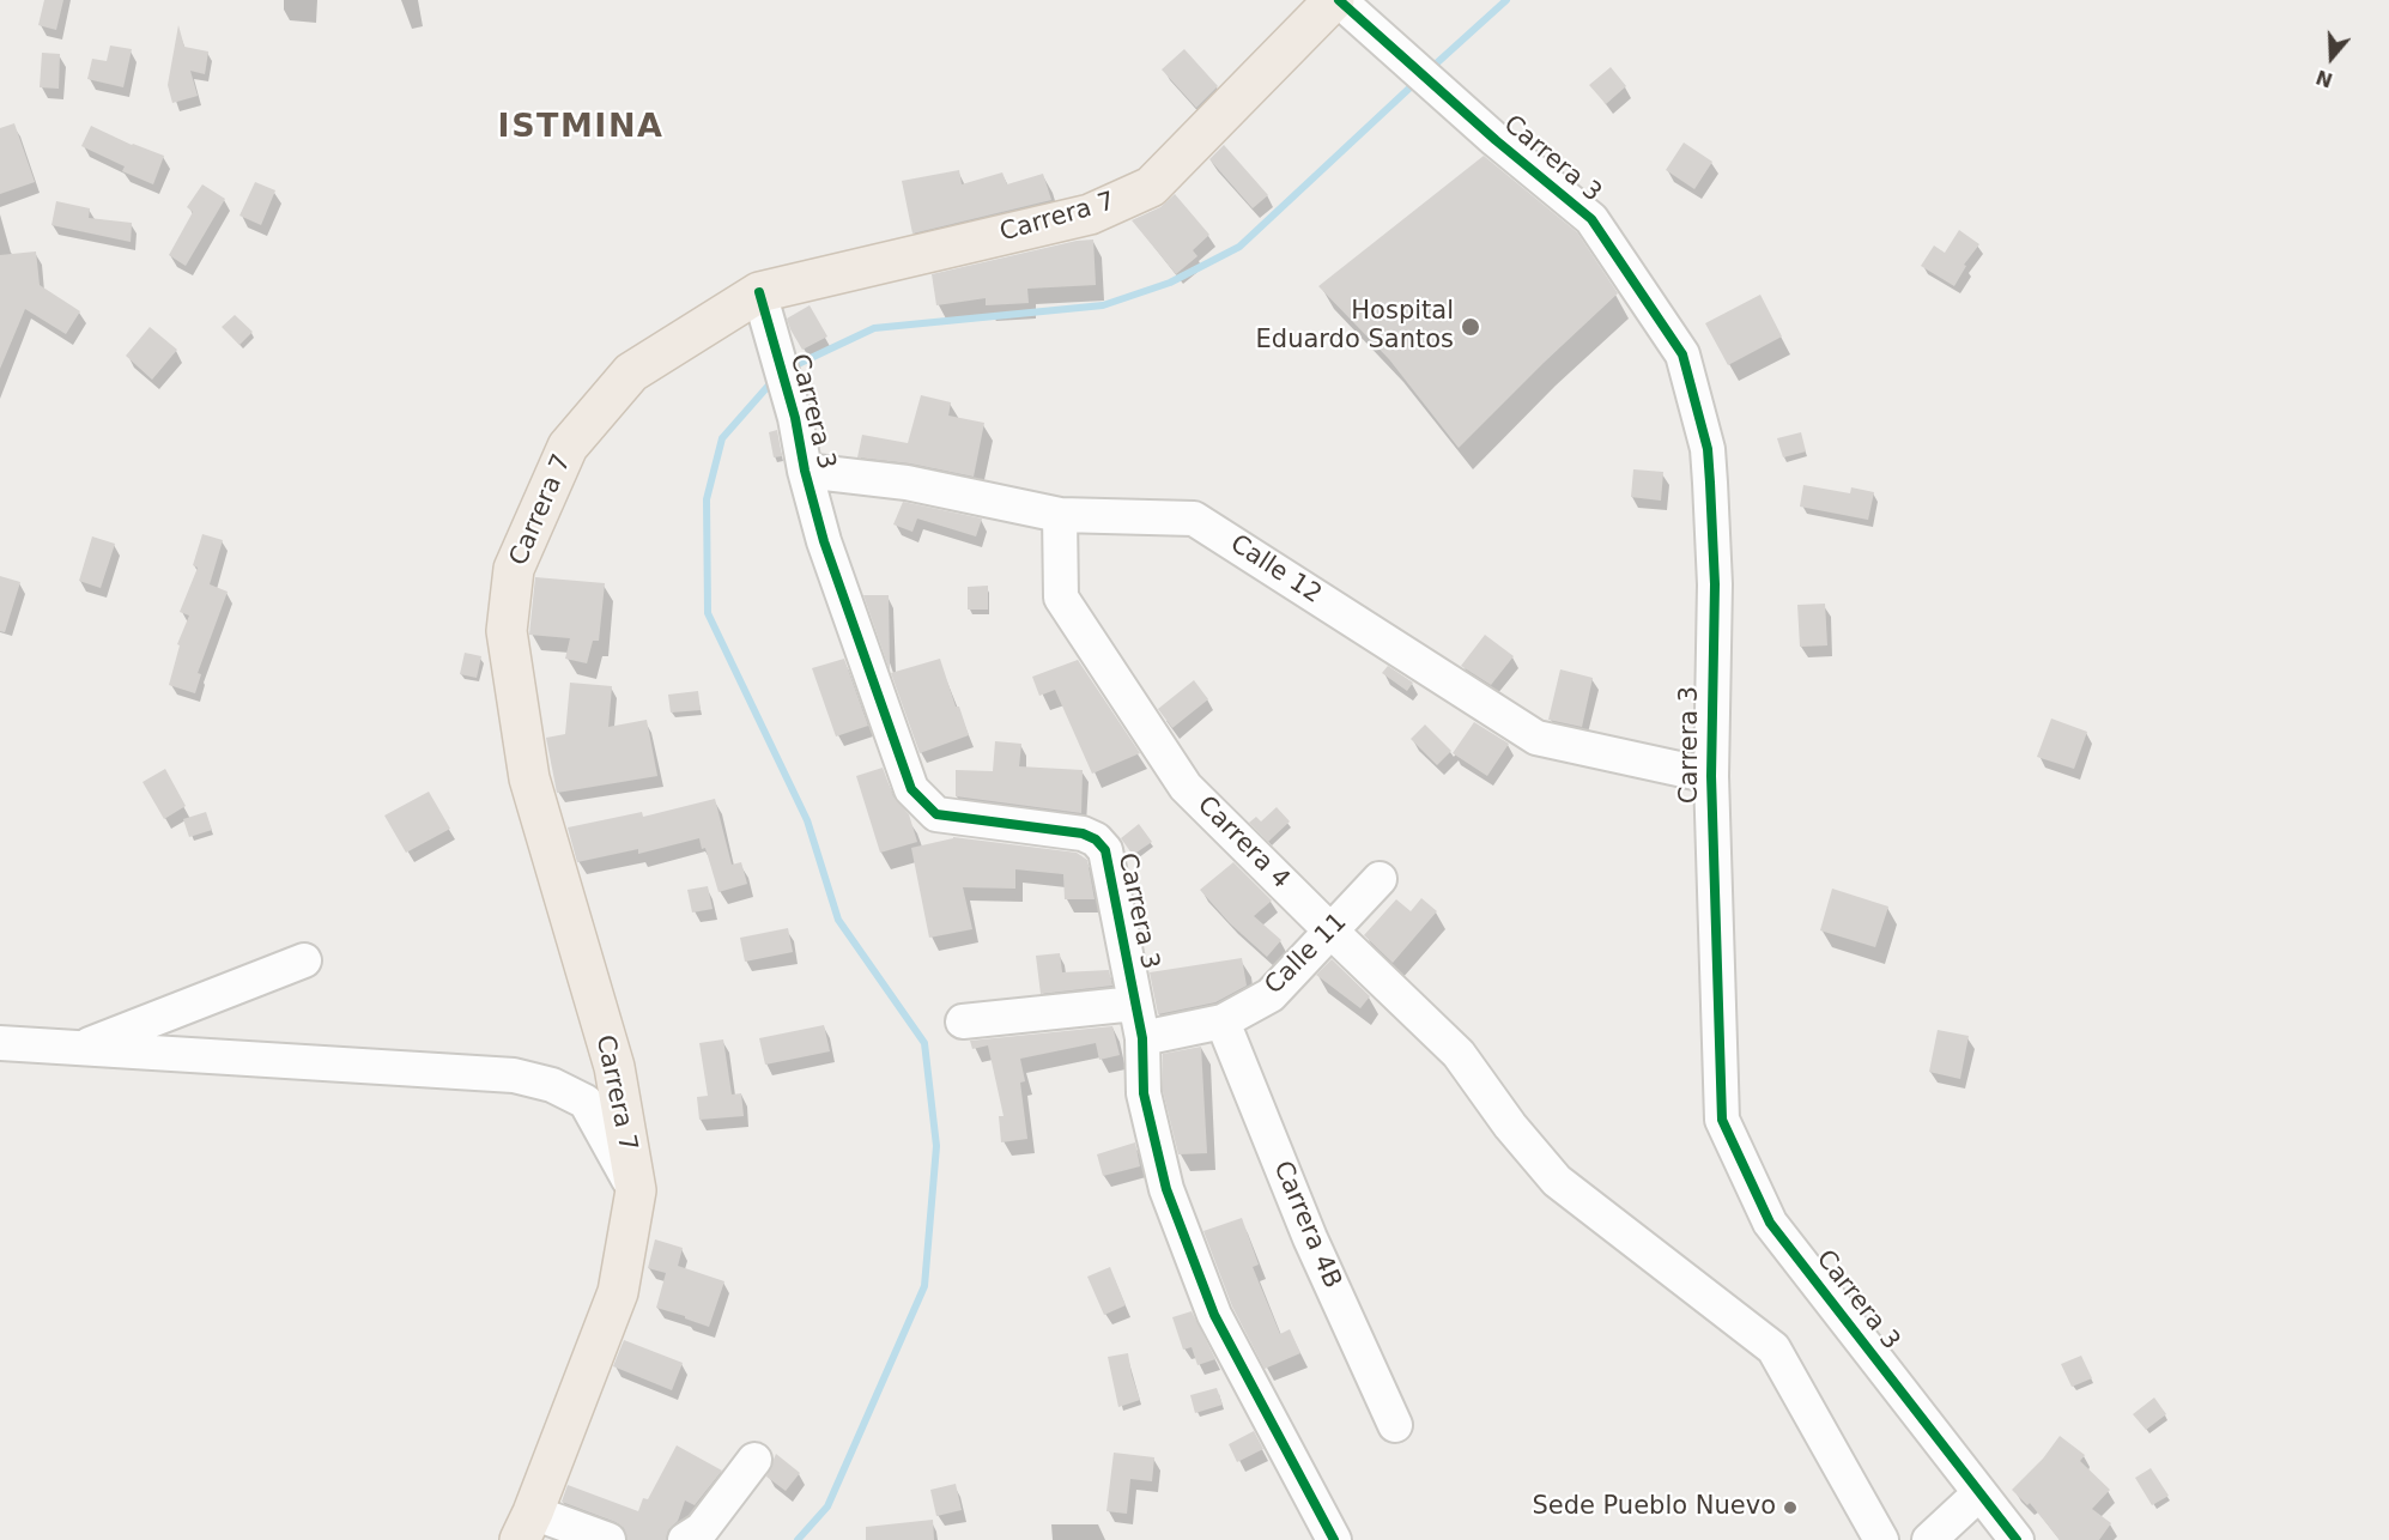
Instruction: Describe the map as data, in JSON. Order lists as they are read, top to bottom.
{
  "streets": {
    "main road": ["Carrera 7"],
    "street": [
      "Carrera 3",
      "Calle 12",
      "Carrera 4",
      "Calle 11",
      "Carrera 4B"
    ]
  },
  "crossings": [
    ["Carrera 3", "Carrera 7"],
    ["Carrera 3", "Calle 12"],
    ["Carrera 3", "Calle 11"],
    ["Calle 12", "Carrera 4"],
    ["Carrera 4", "Calle 11"],
    ["Calle 11", "Carrera 4B"]
  ],
  "districts": ["ISTMINA"],
  "places": ["Hospital Eduardo Santos", "Sede Pueblo Nuevo"],
  "north": "bottom"
}
